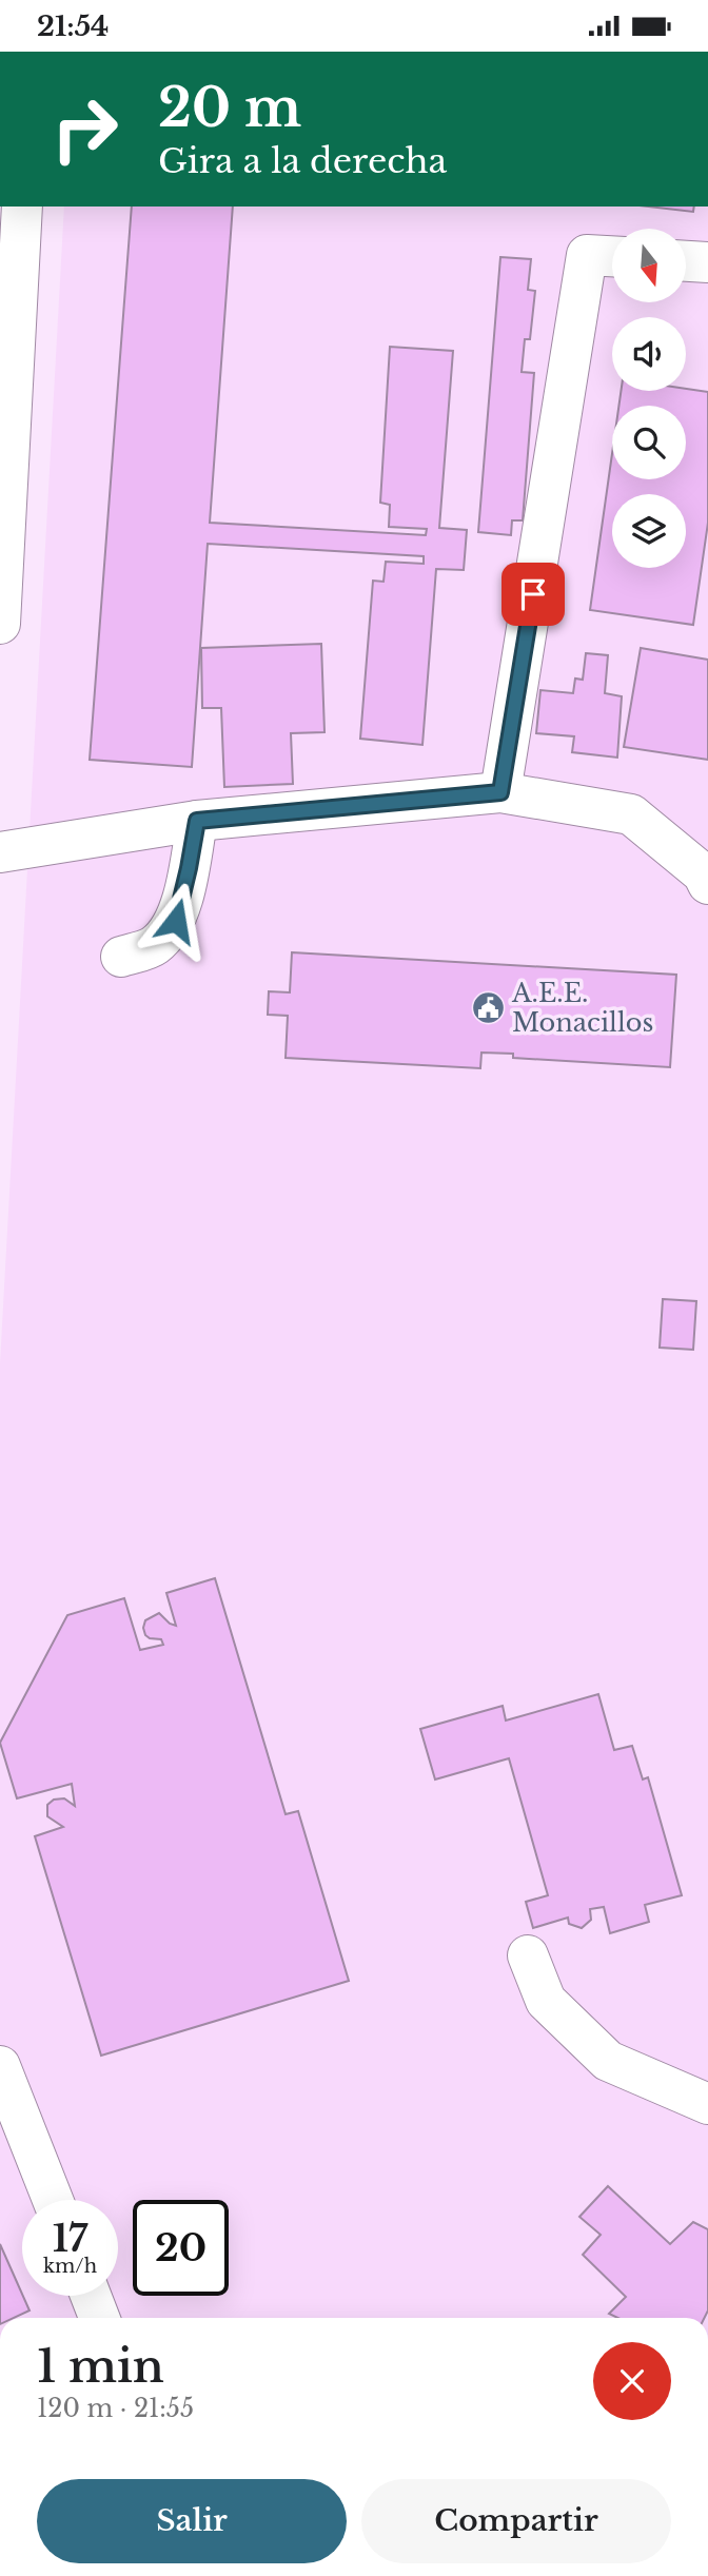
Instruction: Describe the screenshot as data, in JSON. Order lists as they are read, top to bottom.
{
  "places": {
    "public building": ["A.E.E. Monacillos"]
  },
  "north": "bottom",
  "page": {
    "status": "21:54",
    "turn": ["20 m", "Gira a la derecha"],
    "speed": "17 km/h",
    "limit": "20",
    "heading": ["1 min", "120 m · 21:55"],
    "buttons": ["Salir", "Compartir"]
  }
}
